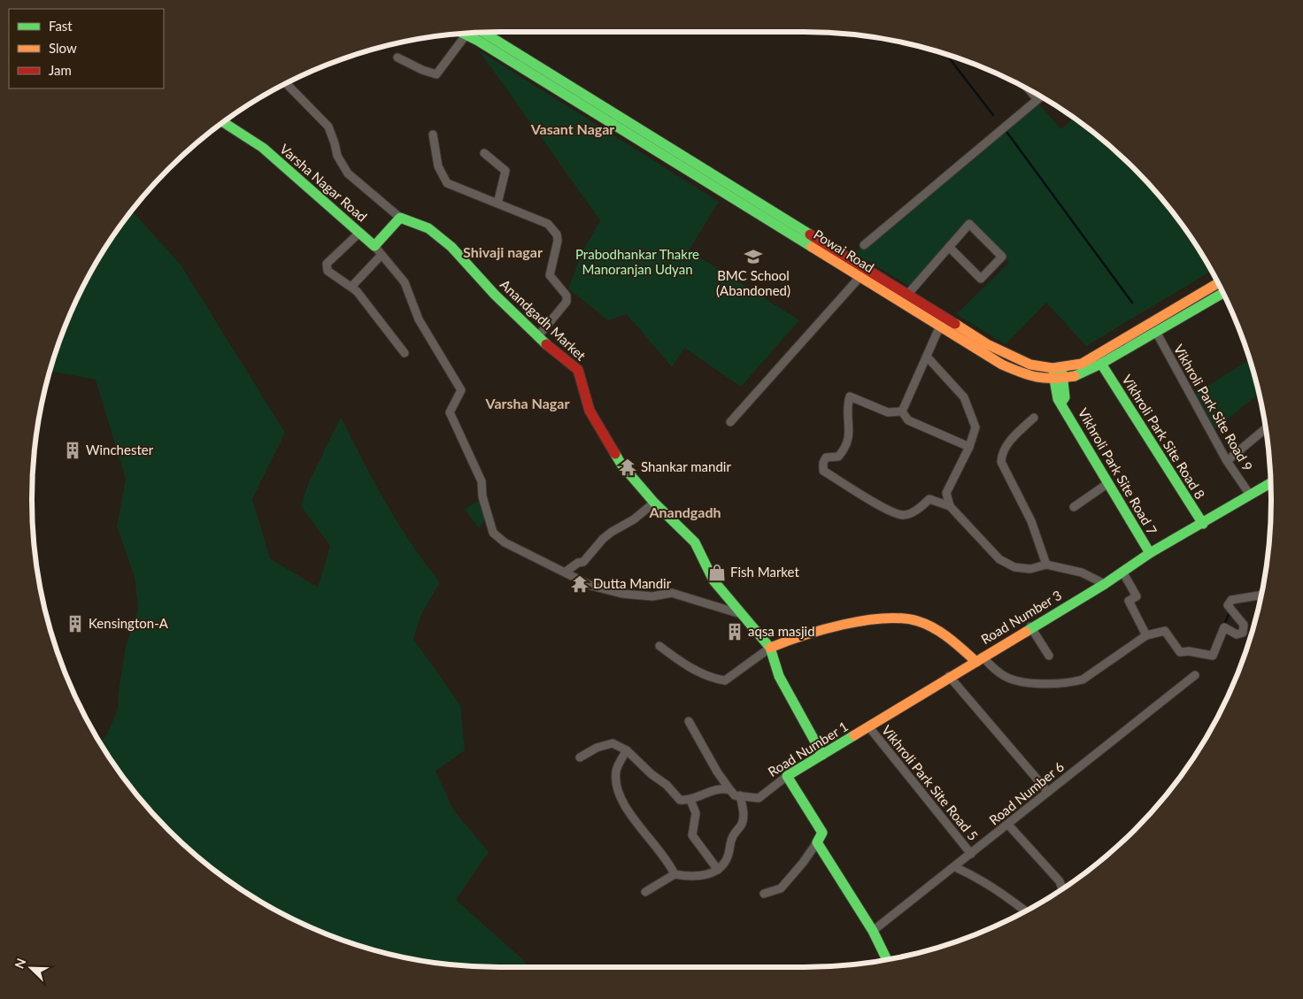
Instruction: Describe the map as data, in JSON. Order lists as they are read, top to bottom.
{
  "streets": {
    "street": [
      "Varsha Nagar Road",
      "Powai Road",
      "Anandgadh Market",
      "Vikhroli Park Site Road 9",
      "Vikhroli Park Site Road 8",
      "Vikhroli Park Site Road 7",
      "Road Number 3",
      "Road Number 1",
      "Vikhroli Park Site Road 5",
      "Road Number 6"
    ]
  },
  "crossings": [
    ["Powai Road", "Vikhroli Park Site Road 9"],
    ["Powai Road", "Vikhroli Park Site Road 8"],
    ["Powai Road", "Vikhroli Park Site Road 7"],
    ["Anandgadh Market", "Road Number 3"],
    ["Anandgadh Market", "Road Number 1"],
    ["Vikhroli Park Site Road 9", "Road Number 3"],
    ["Vikhroli Park Site Road 8", "Road Number 3"],
    ["Vikhroli Park Site Road 7", "Road Number 3"],
    ["Road Number 3", "Road Number 1"],
    ["Road Number 1", "Vikhroli Park Site Road 5"],
    ["Vikhroli Park Site Road 5", "Road Number 6"]
  ],
  "districts": [
    "Vasant Nagar",
    "Shivaji nagar",
    "Varsha Nagar",
    "Anandgadh"
  ],
  "parks": ["Prabodhankar Thakre Manoranjan Udyan"],
  "places": {
    "school or university": ["BMC School (Abandoned)"],
    "building": ["Winchester", "Kensington-A", "aqsa masjid"],
    "temple": ["Shankar mandir", "Dutta Mandir"],
    "shop": ["Fish Market"]
  },
  "legend": ["Fast", "Slow", "Jam"],
  "north": "top left"
}
